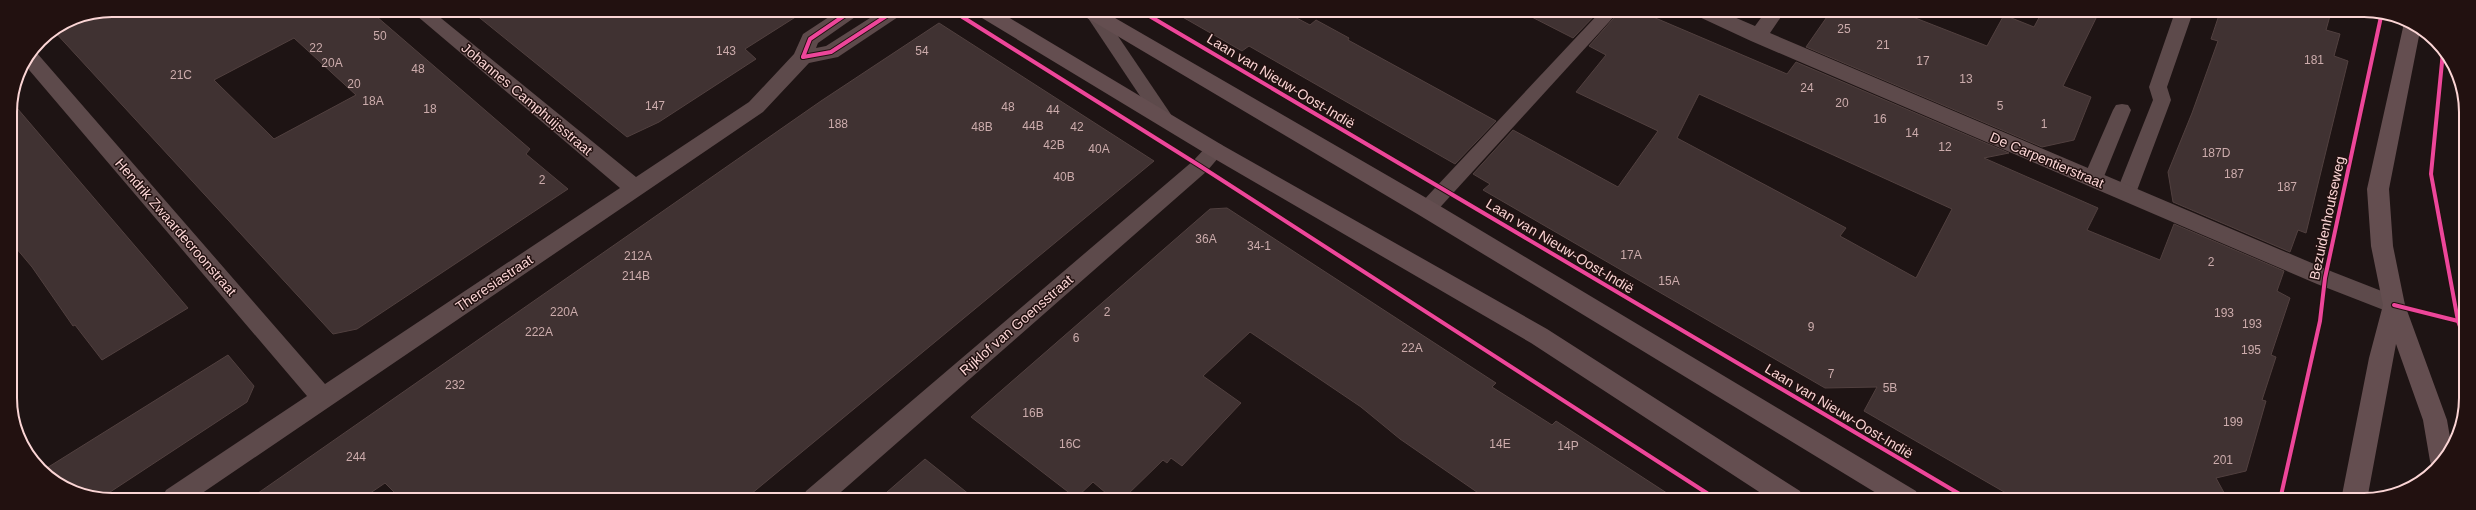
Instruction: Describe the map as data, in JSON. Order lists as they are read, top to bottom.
{
  "streets": {
    "street": [
      "Johannes Camphuijsstraat",
      "De Carpentierstraat",
      "Hendrik Zwaardecroonstraat",
      "Theresiastraat",
      "Rijklof van Goensstraat"
    ],
    "cycle path": ["Laan van Nieuw-Oost-Indië", "Bezuidenhoutseweg"]
  },
  "crossings": [
    ["Johannes Camphuijsstraat", "Theresiastraat"],
    ["Hendrik Zwaardecroonstraat", "Theresiastraat"]
  ],
  "house_numbers": [
    "25",
    "50",
    "21",
    "22",
    "143",
    "54",
    "181",
    "17",
    "20A",
    "48",
    "21C",
    "13",
    "20",
    "24",
    "18A",
    "20",
    "147",
    "5",
    "48",
    "18",
    "44",
    "16",
    "188",
    "1",
    "44B",
    "48B",
    "42",
    "14",
    "42B",
    "12",
    "40A",
    "187D",
    "187",
    "40B",
    "2",
    "187",
    "36A",
    "34-1",
    "17A",
    "212A",
    "2",
    "214B",
    "15A",
    "220A",
    "2",
    "193",
    "193",
    "9",
    "222A",
    "6",
    "22A",
    "195",
    "7",
    "232",
    "5B",
    "16B",
    "199",
    "16C",
    "14E",
    "14P",
    "244",
    "201"
  ]
}
